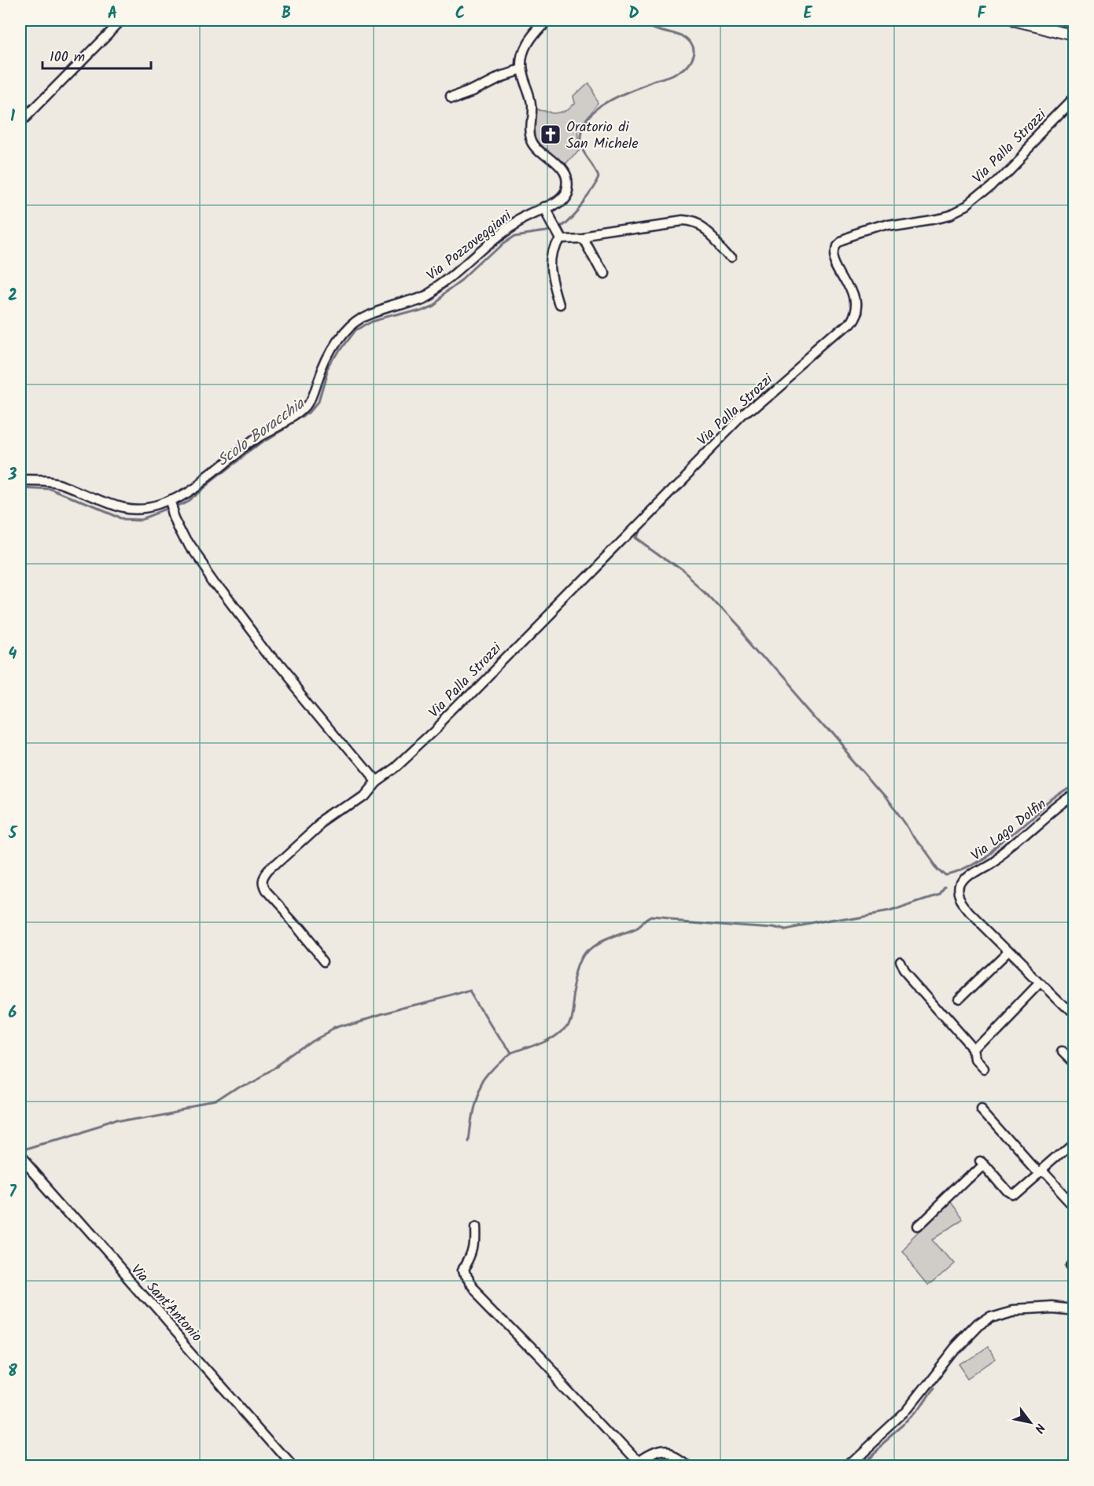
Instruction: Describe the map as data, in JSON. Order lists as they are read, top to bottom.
{
  "streets": {
    "street": [
      "Via Palla Strozzi",
      "Via Pozzoveggiani",
      "Via Lago Dolfin",
      "Via Sant'Antonio"
    ]
  },
  "water": ["Scolo Boracchia"],
  "places": {
    "church": ["Oratorio di San Michele"]
  },
  "scale_bar": "100 m",
  "north": "bottom right",
  "grid": {
    "columns": [
      "A",
      "B",
      "C",
      "D",
      "E",
      "F"
    ],
    "rows": [
      "1",
      "2",
      "3",
      "4",
      "5",
      "6",
      "7",
      "8"
    ]
  }
}
